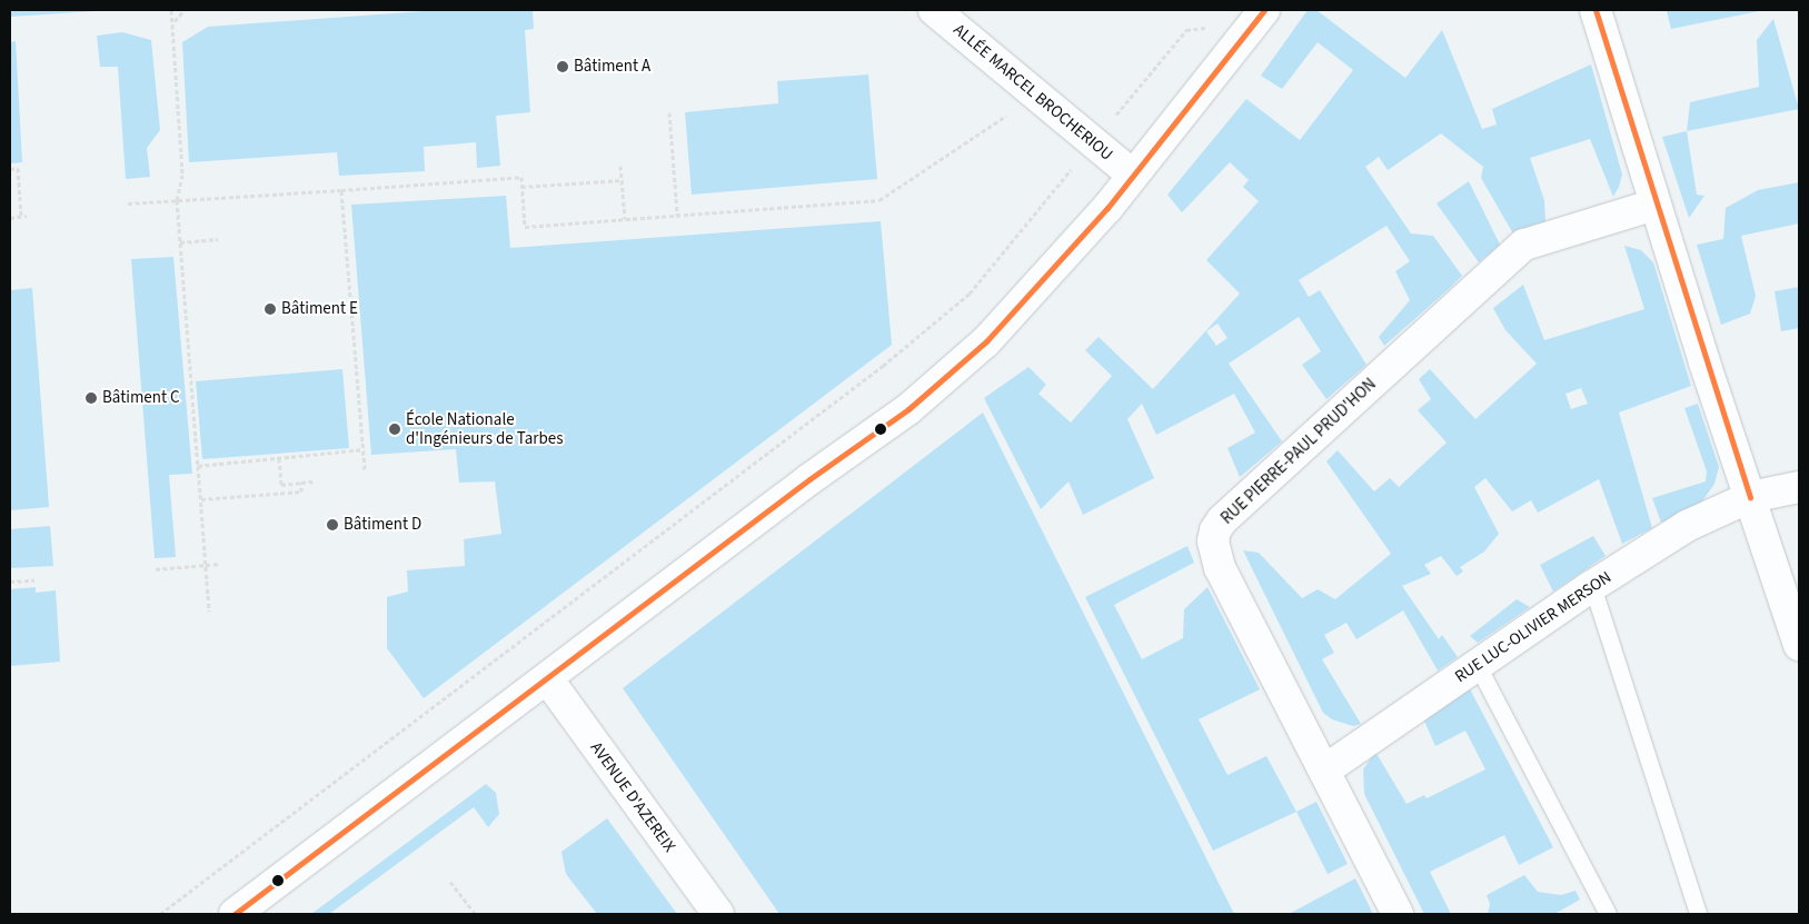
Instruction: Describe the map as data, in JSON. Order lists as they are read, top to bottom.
{
  "streets": {
    "street": [
      "ALLÉE MARCEL BROCHERIOU",
      "RUE PIERRE-PAUL PRUD'HON",
      "RUE LUC-OLIVIER MERSON",
      "AVENUE D'AZEREIX"
    ]
  },
  "crossings": [
    ["RUE PIERRE-PAUL PRUD'HON", "RUE LUC-OLIVIER MERSON"]
  ],
  "places": [
    "Bâtiment A",
    "Bâtiment E",
    "Bâtiment C",
    "École Nationale d'Ingénieurs de Tarbes",
    "Bâtiment D"
  ]
}
